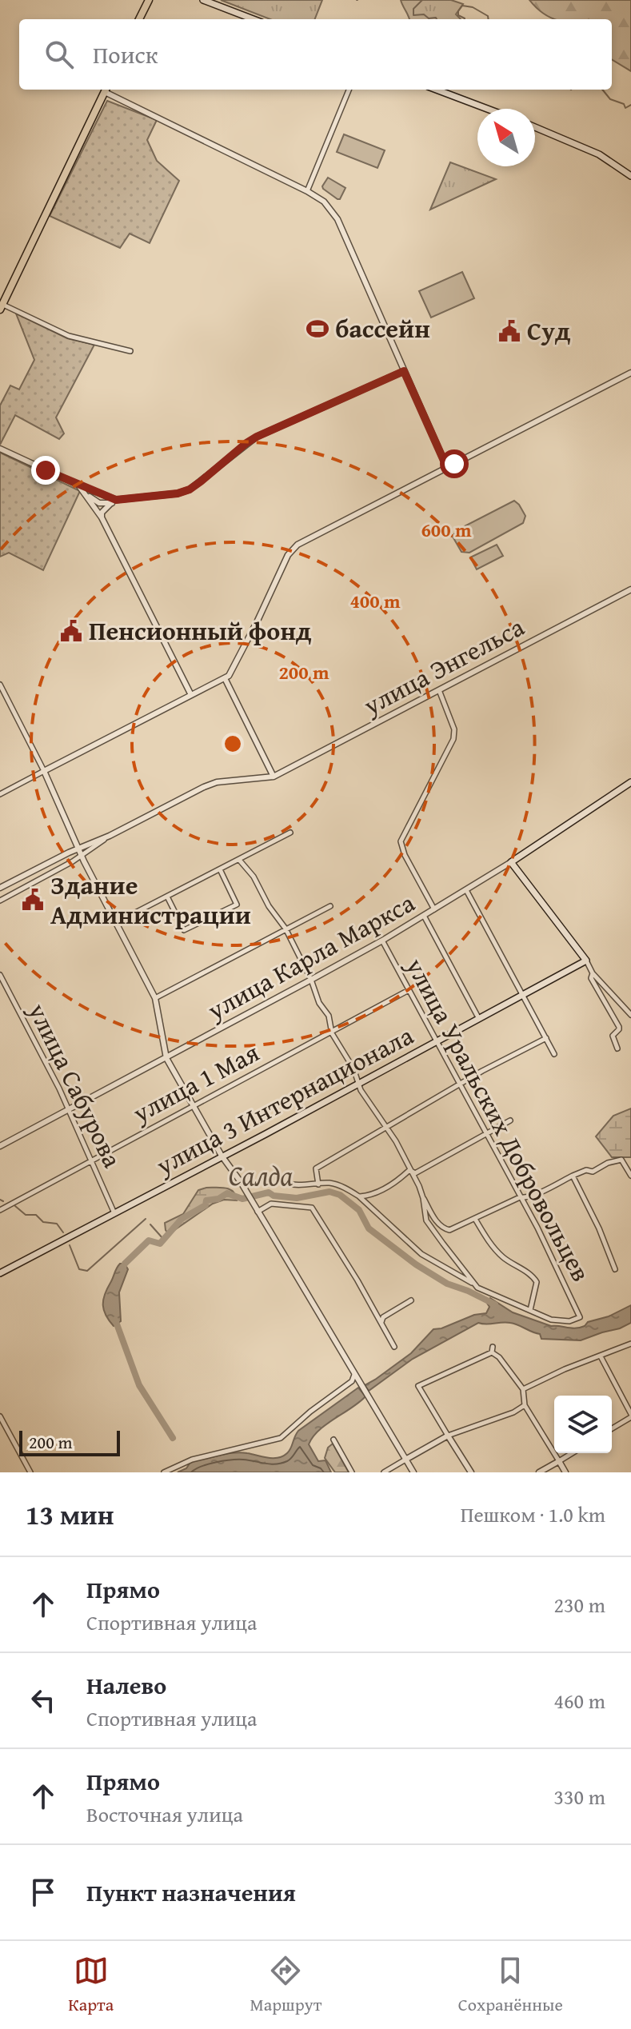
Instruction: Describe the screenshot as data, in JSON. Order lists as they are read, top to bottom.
{
  "streets": {
    "main road": ["улица Карла Маркса", "улица 3 Интернационала"],
    "street": [
      "улица Энгельса",
      "улица 1 Мая",
      "улица Сабурова",
      "улица Уральских Добровольцев"
    ]
  },
  "crossings": [
    ["улица Карла Маркса", "улица Сабурова"],
    ["улица Карла Маркса", "улица Уральских Добровольцев"],
    ["улица 1 Мая", "улица Сабурова"],
    ["улица 1 Мая", "улица Уральских Добровольцев"],
    ["улица Сабурова", "улица 3 Интернационала"],
    ["улица 3 Интернационала", "улица Уральских Добровольцев"]
  ],
  "water": ["Салда"],
  "places": {
    "sports": ["бассейн"],
    "public building": ["Суд", "Пенсионный фонд", "Здание Администрации"]
  },
  "scale_bar": "200 m",
  "north": "top left",
  "page": {
    "search": "Поиск",
    "scale": "200 m",
    "heading": ["13 мин", "Пешком · 1.0 km"],
    "list": [
      ["Прямо", "Спортивная улица", "230 m"],
      ["Налево", "Спортивная улица", "460 m"],
      ["Прямо", "Восточная улица", "330 m"],
      "Пункт назначения"
    ],
    "nav": ["Карта", "Маршрут", "Сохранённые"]
  },
  "rings": ["600 m", "400 m", "200 m"]
}
